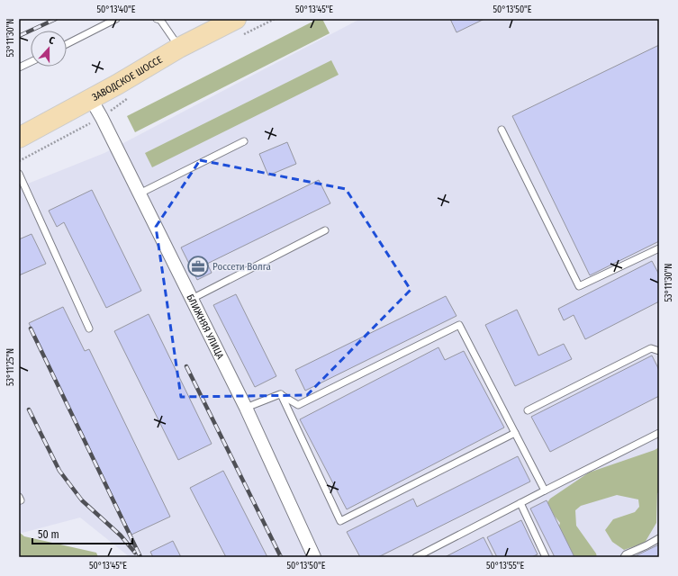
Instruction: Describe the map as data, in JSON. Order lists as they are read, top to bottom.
{
  "streets": {
    "main road": ["ЗАВОДСКОЕ ШОССЕ"],
    "street": ["БЛИЖНЯЯ УЛИЦА"]
  },
  "crossings": [
    ["ЗАВОДСКОЕ ШОССЕ", "БЛИЖНЯЯ УЛИЦА"]
  ],
  "places": {
    "office": ["Россети Волга"]
  },
  "scale_bar": "50 m",
  "north": "top",
  "coordinates": [
    "50°13'40\"E",
    "50°13'45\"E",
    "50°13'50\"E",
    "53°11'30\"N",
    "53°11'25\"N",
    "50°13'55\"E"
  ]
}
